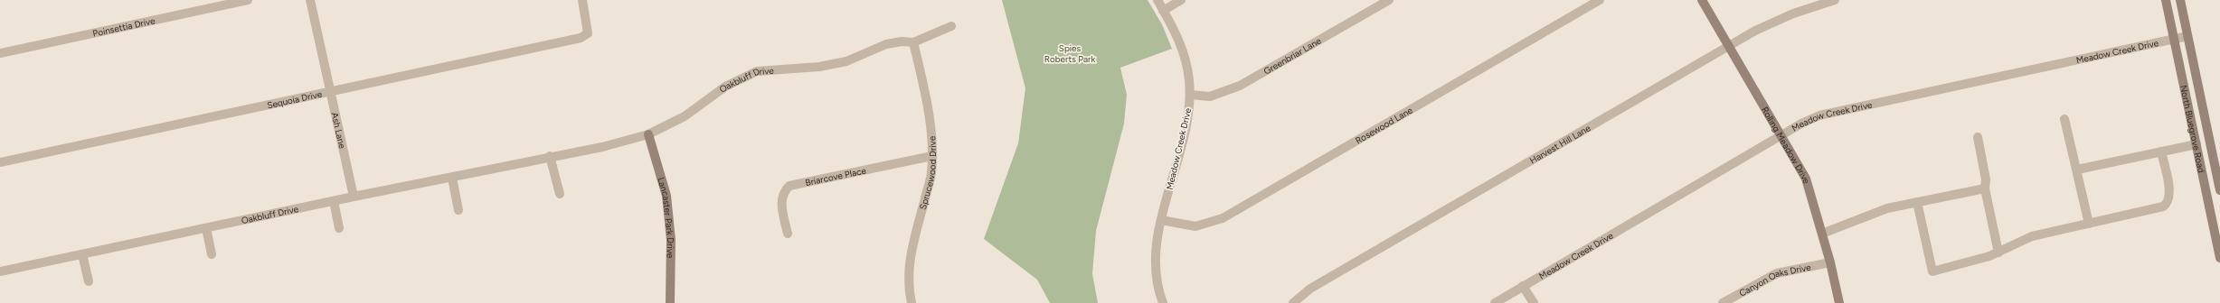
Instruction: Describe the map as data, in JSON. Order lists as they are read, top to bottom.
{
  "streets": {
    "street": [
      "Poinsettia Drive",
      "Meadow Creek Drive",
      "Greenbriar Lane",
      "Oakbluff Drive",
      "Sequoia Drive",
      "Rosewood Lane",
      "North Bluegrove Road",
      "Ash Lane",
      "Harvest Hill Lane",
      "Rolling Meadow Drive",
      "Sprucewood Drive",
      "Briarcove Place",
      "Lancaster Park Drive",
      "Canyon Oaks Drive"
    ]
  },
  "crossings": [
    ["Meadow Creek Drive", "Greenbriar Lane"],
    ["Meadow Creek Drive", "Rosewood Lane"],
    ["Meadow Creek Drive", "North Bluegrove Road"],
    ["Meadow Creek Drive", "Rolling Meadow Drive"],
    ["Oakbluff Drive", "Ash Lane"],
    ["Oakbluff Drive", "Sprucewood Drive"],
    ["Oakbluff Drive", "Lancaster Park Drive"],
    ["Sequoia Drive", "Ash Lane"],
    ["Harvest Hill Lane", "Rolling Meadow Drive"],
    ["Rolling Meadow Drive", "Canyon Oaks Drive"],
    ["Sprucewood Drive", "Briarcove Place"]
  ],
  "parks": ["Spies Roberts Park"]
}
